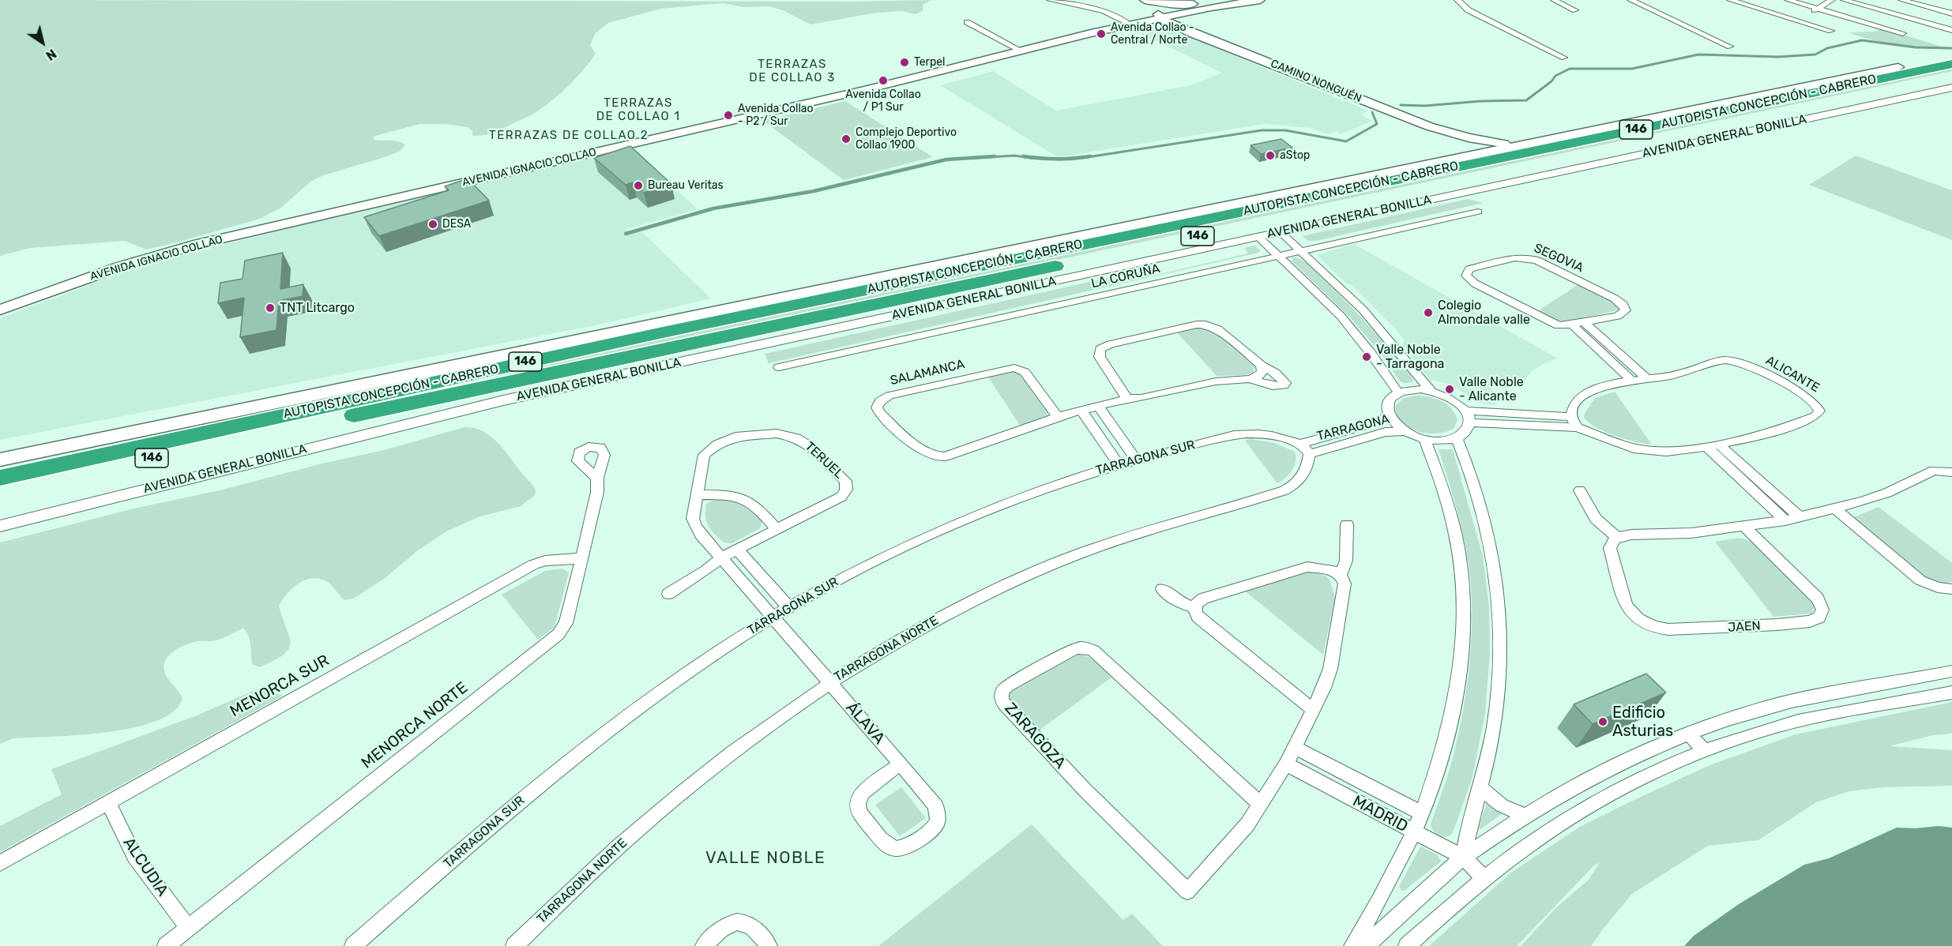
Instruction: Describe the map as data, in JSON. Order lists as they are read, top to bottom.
{
  "streets": {
    "highway": ["AUTOPISTA CONCEPCIÓN - CABRERO", "146"],
    "main road": ["CAMINO NONGUÉN", "AVENIDA IGNACIO COLLAO"],
    "street": [
      "AVENIDA GENERAL BONILLA",
      "SEGOVIA",
      "LA CORUÑA",
      "SALAMANCA",
      "ALICANTE",
      "TARRAGONA",
      "TARRAGONA SUR",
      "TERUEL",
      "JAEN",
      "TARRAGONA NORTE",
      "MENORCA SUR",
      "ÁLAVA",
      "MENORCA NORTE",
      "ZARAGOZA",
      "MADRID",
      "ALCUDIA"
    ]
  },
  "crossings": [
    ["CAMINO NONGUÉN", "AVENIDA IGNACIO COLLAO"],
    ["ALICANTE", "TARRAGONA"],
    ["TARRAGONA", "TARRAGONA SUR"],
    ["TARRAGONA", "TARRAGONA NORTE"],
    ["TARRAGONA SUR", "TERUEL"],
    ["TARRAGONA SUR", "ÁLAVA"],
    ["TERUEL", "ÁLAVA"],
    ["TARRAGONA NORTE", "ÁLAVA"],
    ["MENORCA SUR", "MENORCA NORTE"],
    ["MENORCA SUR", "ALCUDIA"],
    ["MENORCA NORTE", "ALCUDIA"],
    ["ZARAGOZA", "MADRID"]
  ],
  "districts": [
    "TERRAZAS DE COLLAO 3",
    "TERRAZAS DE COLLAO 1",
    "TERRAZAS DE COLLAO 2",
    "VALLE NOBLE"
  ],
  "places": [
    "Avenida Collao - Central / Norte",
    "Terpel",
    "Avenida Collao / P1 Sur",
    "Avenida Collao - P2 / Sur",
    "Complejo Deportivo Collao 1900",
    "aStop",
    "Bureau Veritas",
    "DESA",
    "TNT Litcargo",
    "Colegio Almondale valle",
    "Valle Noble - Tarragona",
    "Valle Noble - Alicante",
    "Edificio Asturias"
  ],
  "north": "bottom right"
}
